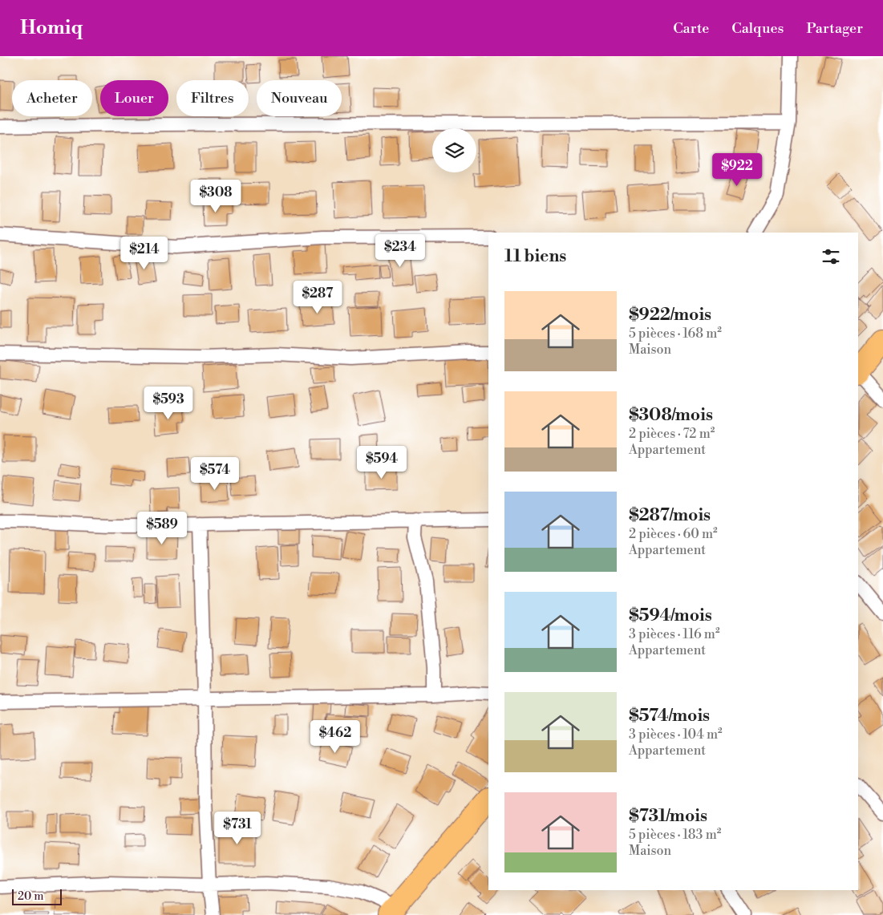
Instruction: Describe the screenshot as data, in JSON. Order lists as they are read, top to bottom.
{
  "scale_bar": "20 m",
  "page": {
    "header": "Homiq",
    "nav": ["Carte", "Calques", "Partager"],
    "chip": [
      "Acheter",
      "Louer",
      "Filtres",
      "Nouveau"
    ],
    "price": [
      "$922",
      "$308",
      "$234",
      "$214",
      "$287",
      "$593",
      "$594",
      "$574",
      "$589",
      "$462",
      "$731"
    ],
    "heading": "11 biens",
    "list": [
      {
        "name": "$922/mois",
        "note": "5 pièces · 168 m² · Maison"
      },
      {
        "name": "$308/mois",
        "note": "2 pièces · 72 m² · Appartement"
      },
      {
        "name": "$287/mois",
        "note": "2 pièces · 60 m² · Appartement"
      },
      {
        "name": "$594/mois",
        "note": "3 pièces · 116 m² · Appartement"
      },
      {
        "name": "$574/mois",
        "note": "3 pièces · 104 m² · Appartement"
      },
      {
        "name": "$731/mois",
        "note": "5 pièces · 183 m² · Maison"
      }
    ],
    "scale": "20 m"
  }
}
